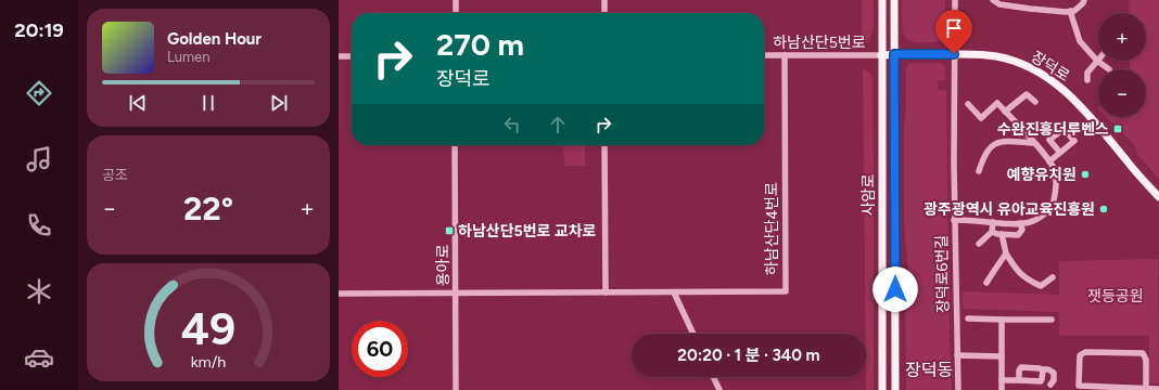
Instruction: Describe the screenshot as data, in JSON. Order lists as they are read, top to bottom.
{
  "streets": {
    "main road": ["장덕로", "사암로"],
    "street": [
      "하남산단5번로",
      "하남산단4번로",
      "용아로",
      "장덕로6번길"
    ]
  },
  "crossings": [
    ["하남산단5번로", "장덕로"],
    ["하남산단5번로", "사암로"],
    ["하남산단5번로", "하남산단4번로"],
    ["장덕로", "사암로"],
    ["장덕로", "장덕로6번길"],
    ["하남산단4번로", "용아로"]
  ],
  "districts": ["장덕동"],
  "parks": ["잿등공원"],
  "places": {
    "transit": ["수완진흥더루벤스", "하남산단5번로 교차로"],
    "other": ["예향유치원", "광주광역시 유아교육진흥원"]
  },
  "page": {
    "tabs": "20:19",
    "map_buttons": ["+", "−"],
    "turn": ["270 m", "장덕로"],
    "song": ["Golden Hour", "Lumen"],
    "tile": "공조",
    "heat": ["−", "22°", "+"],
    "limit": "60",
    "trip": "20:20 · 1 분 · 340 m",
    "gauge": ["49", "km/h"]
  }
}
